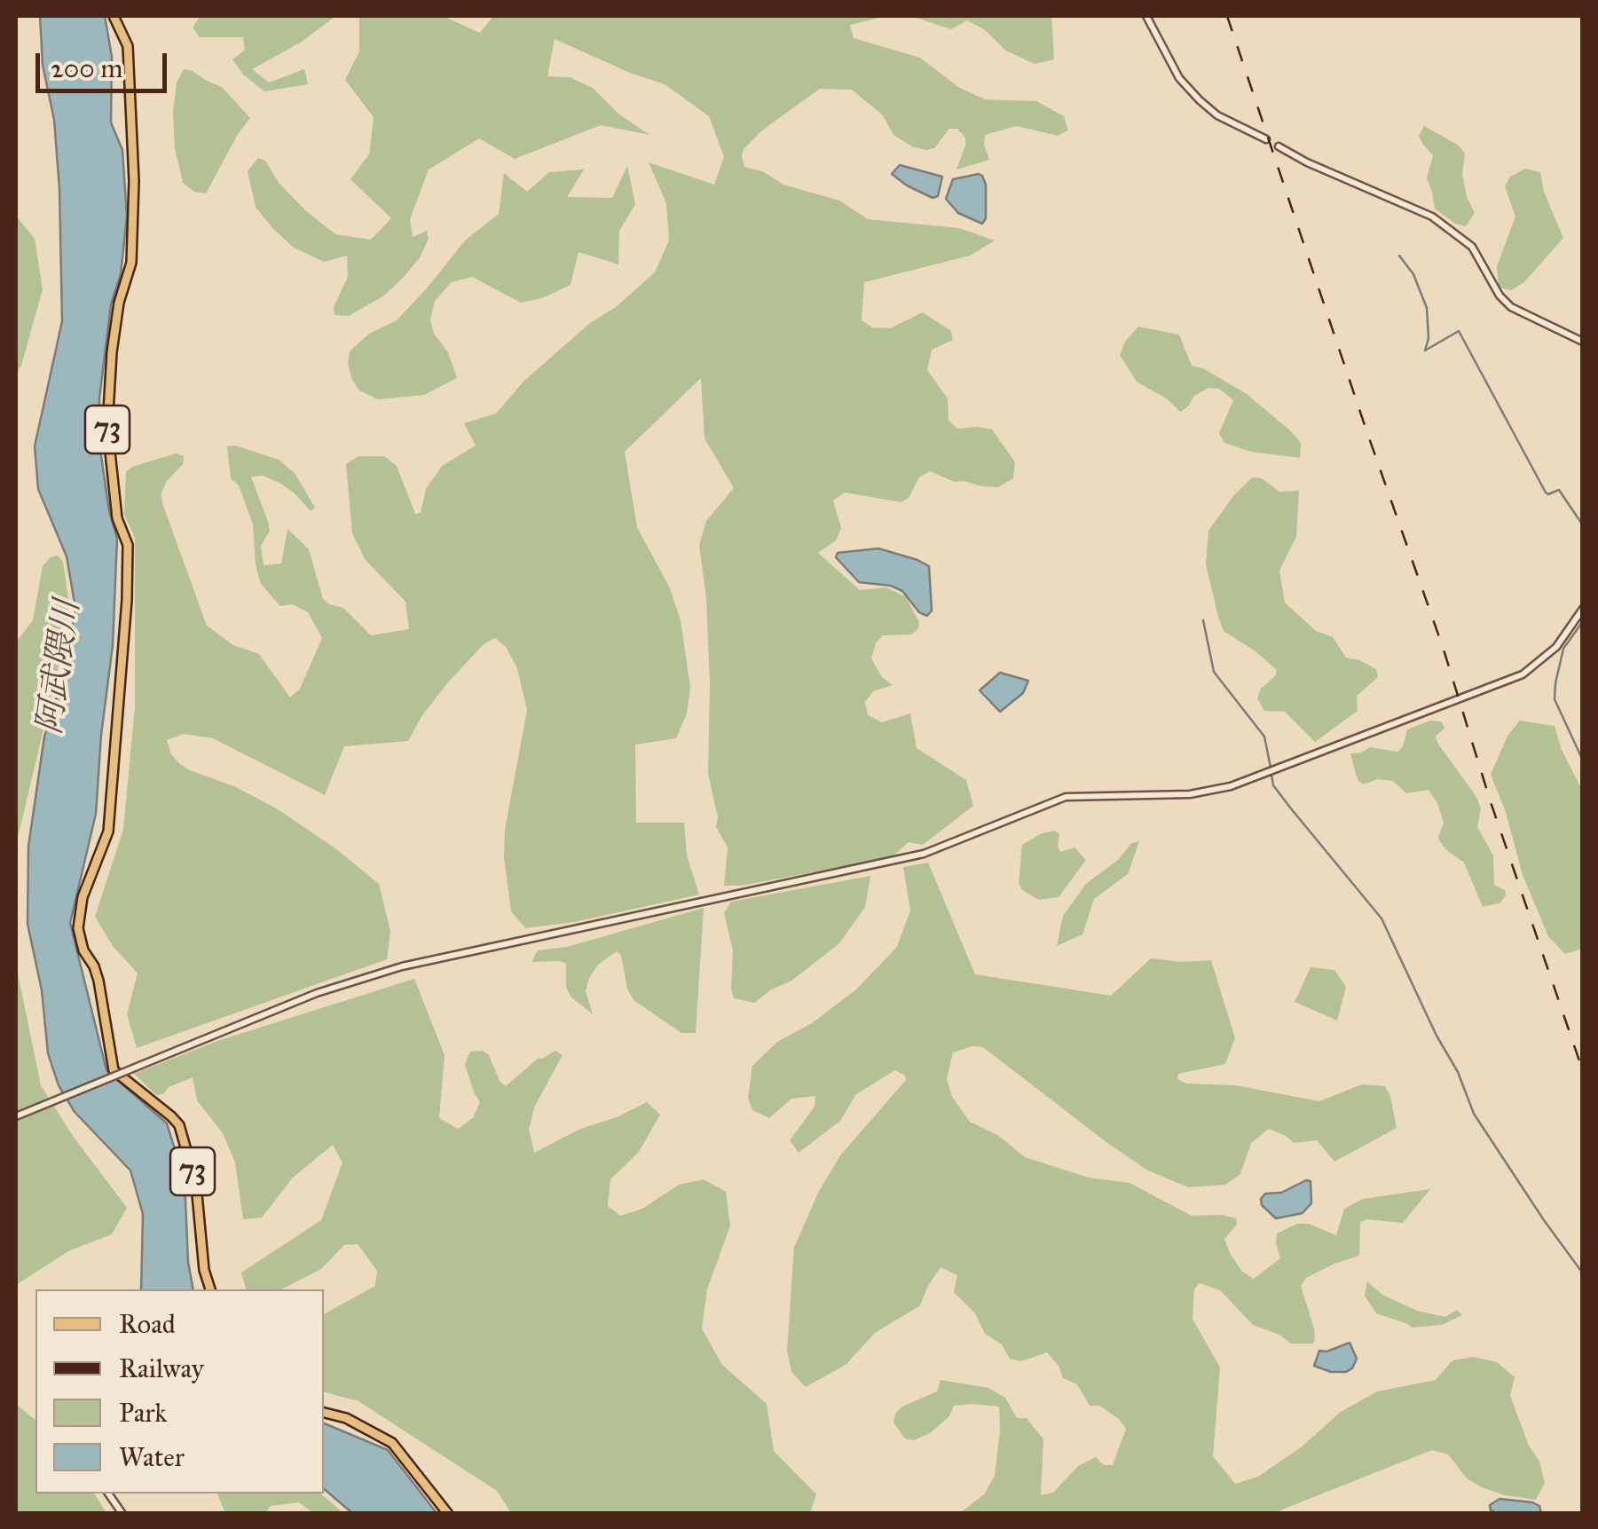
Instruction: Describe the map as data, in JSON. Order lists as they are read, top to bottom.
{
  "streets": {
    "main road": ["73"]
  },
  "water": ["阿武隈川"],
  "legend": [
    "Road",
    "Railway",
    "Park",
    "Water"
  ],
  "scale_bar": "200 m"
}
